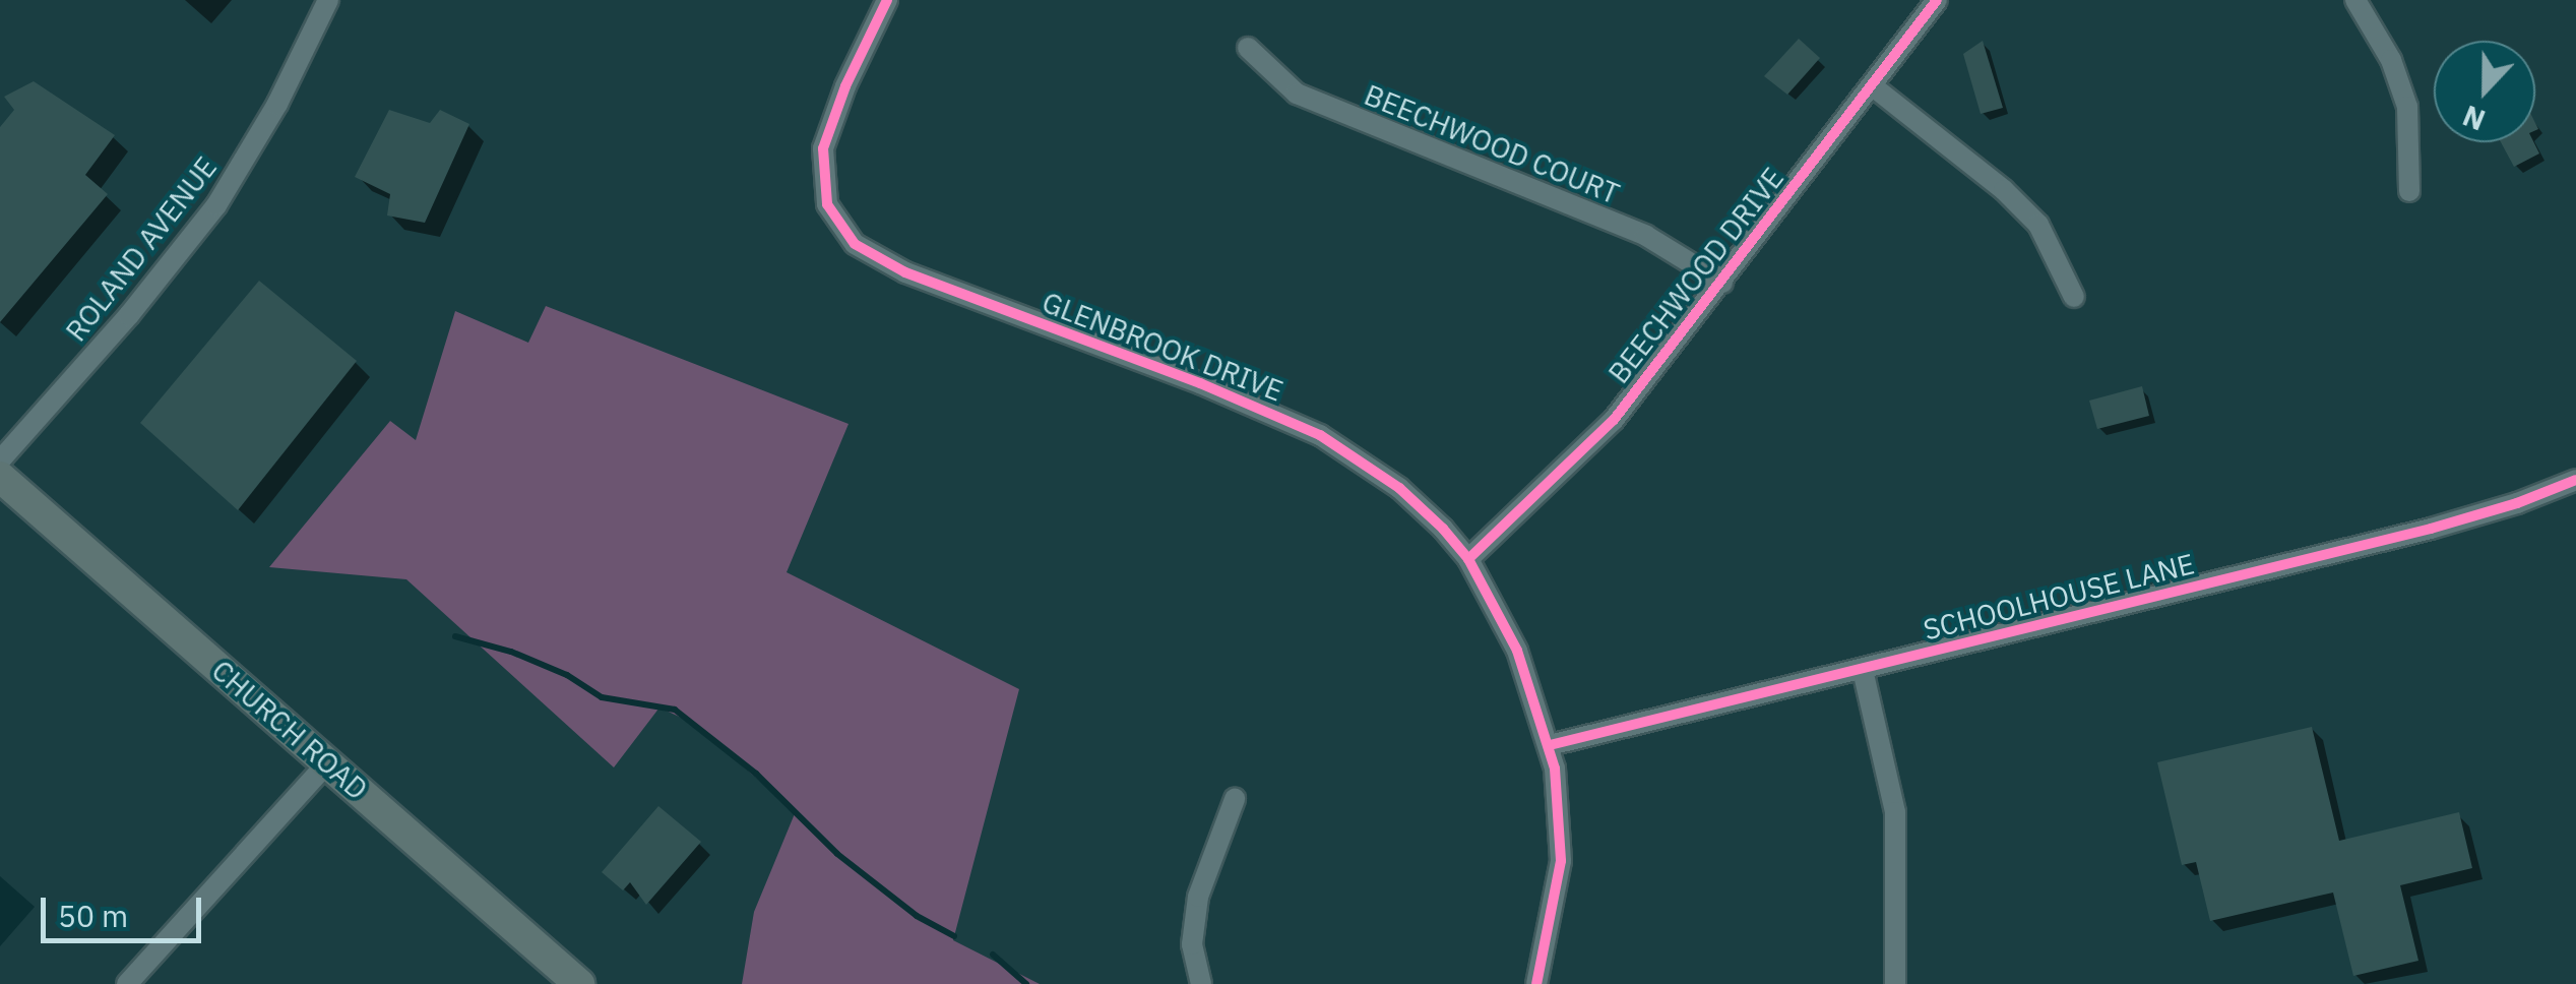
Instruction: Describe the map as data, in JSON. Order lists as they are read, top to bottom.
{
  "streets": {
    "main road": ["CHURCH ROAD"],
    "street": [
      "BEECHWOOD COURT",
      "ROLAND AVENUE",
      "BEECHWOOD DRIVE",
      "GLENBROOK DRIVE",
      "SCHOOLHOUSE LANE"
    ]
  },
  "crossings": [
    ["BEECHWOOD COURT", "BEECHWOOD DRIVE"],
    ["BEECHWOOD DRIVE", "GLENBROOK DRIVE"],
    ["GLENBROOK DRIVE", "SCHOOLHOUSE LANE"]
  ],
  "scale_bar": "50 m",
  "north": "bottom"
}
